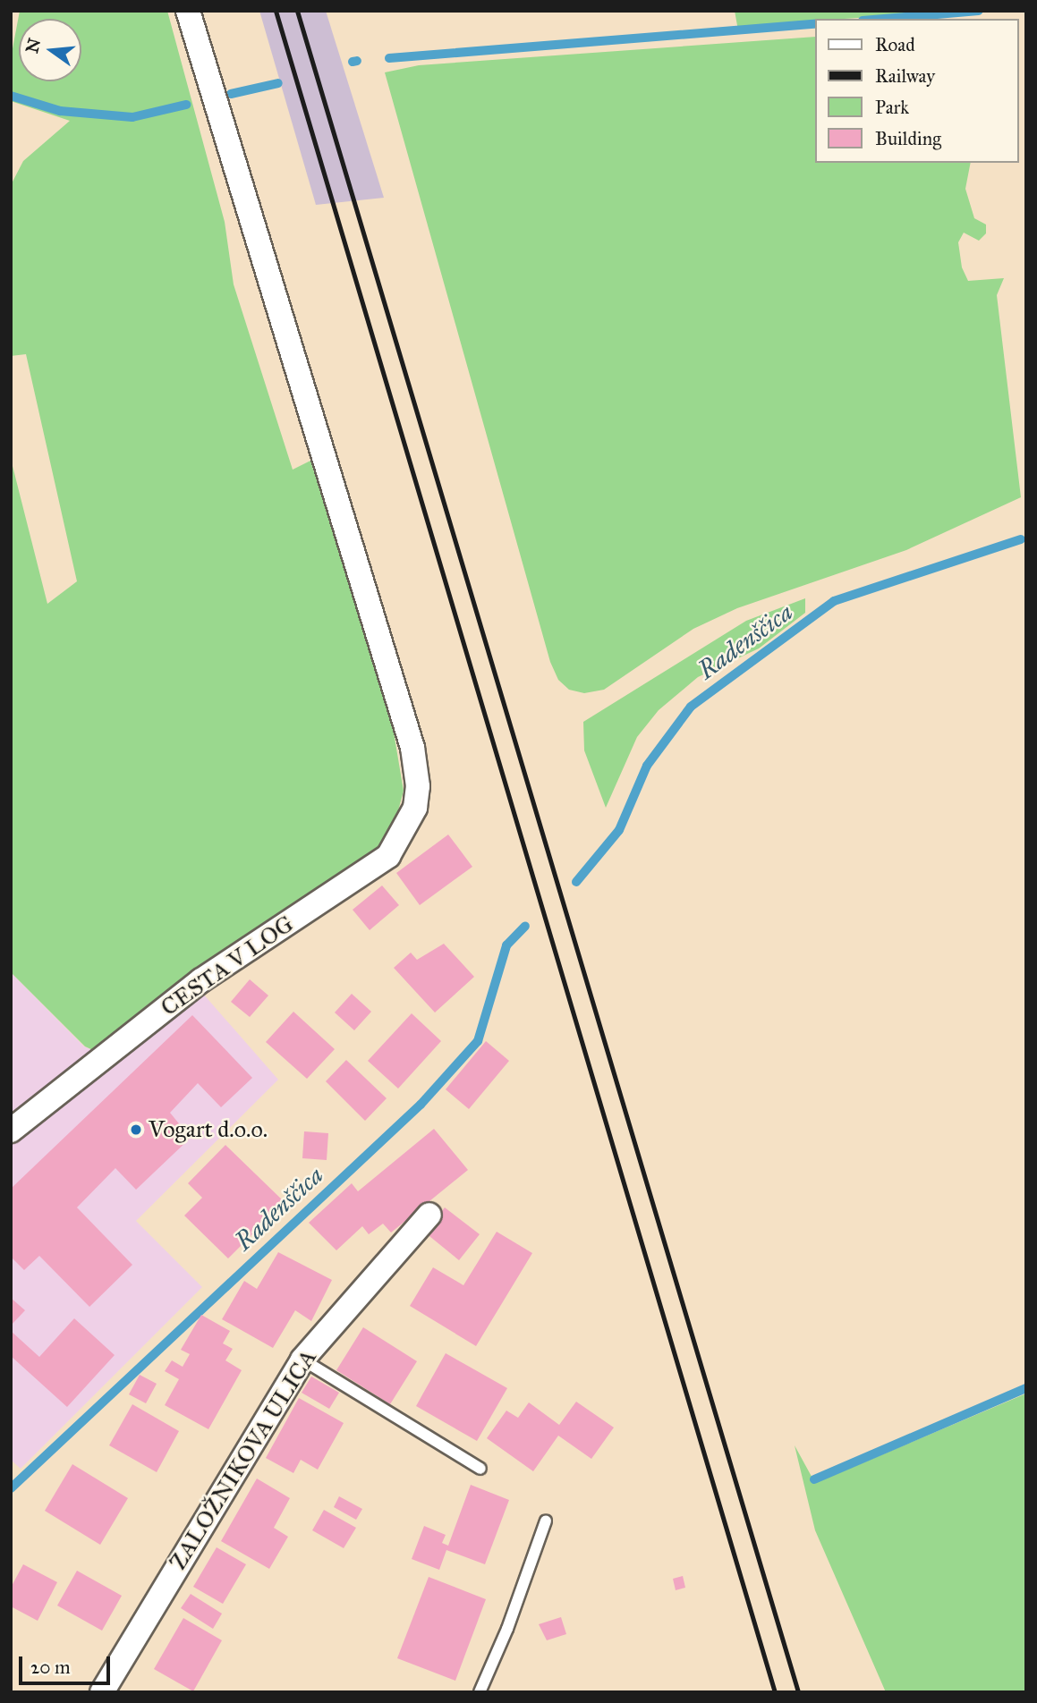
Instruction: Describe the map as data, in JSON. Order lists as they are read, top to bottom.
{
  "streets": {
    "street": ["CESTA V LOG", "ZALOŽNIKOVA ULICA"]
  },
  "water": ["Radenščica"],
  "places": ["Vogart d.o.o."],
  "legend": [
    "Road",
    "Railway",
    "Park",
    "Building"
  ],
  "scale_bar": "20 m",
  "north": "left"
}
